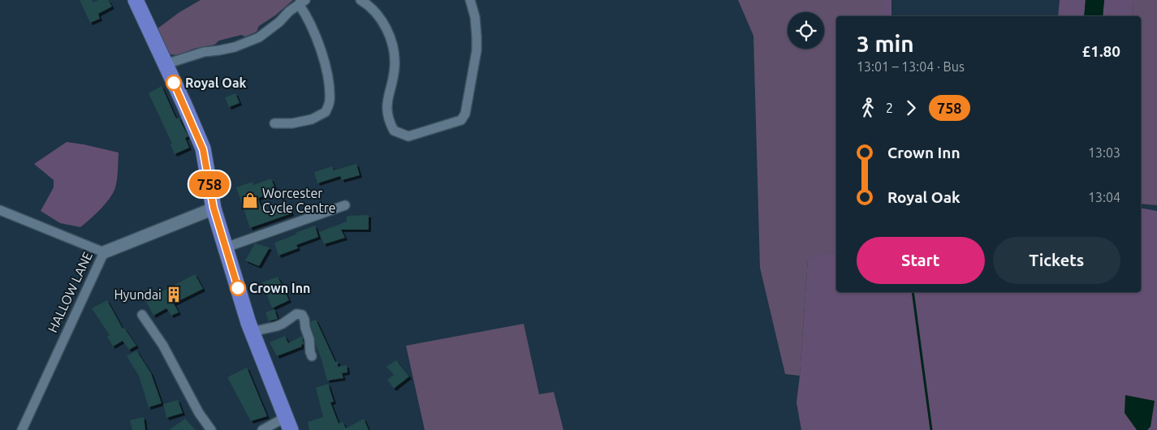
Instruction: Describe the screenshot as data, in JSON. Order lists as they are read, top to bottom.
{
  "streets": {
    "street": ["HALLOW LANE"]
  },
  "places": {
    "other": ["Royal Oak", "Crown Inn"],
    "shop": ["Worcester Cycle Centre"],
    "building": ["Hyundai"]
  },
  "lines": ["bus line 758"],
  "page": {
    "on_map": "758",
    "heading": ["3 min", "13:01 – 13:04 · Bus", "£1.80"],
    "legs": ["2", "758"],
    "list": [
      {
        "name": "Crown Inn",
        "value": "13:03"
      },
      {
        "name": "Royal Oak",
        "value": "13:04"
      }
    ],
    "buttons": ["Start", "Tickets"]
  }
}
